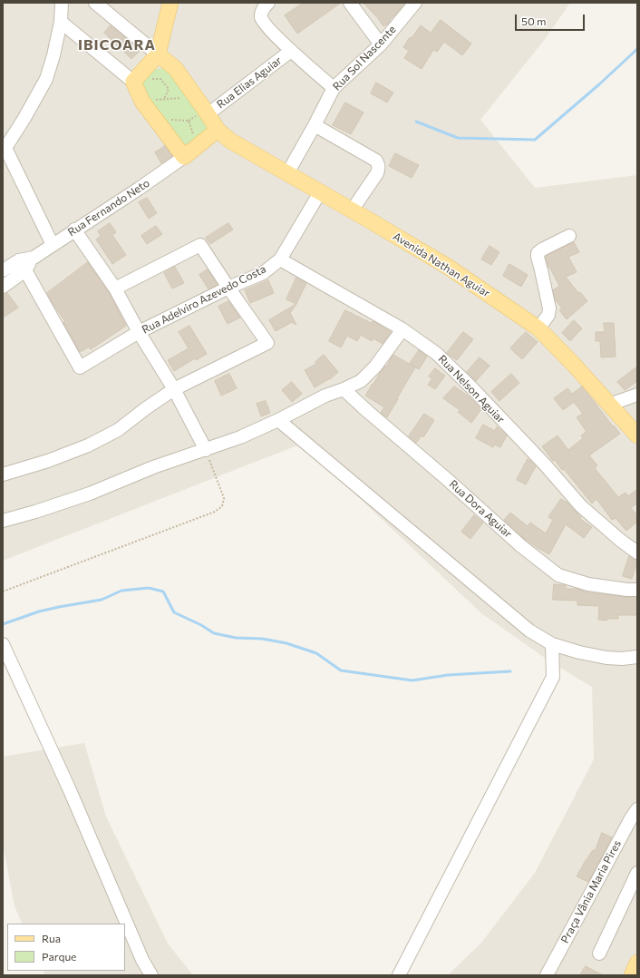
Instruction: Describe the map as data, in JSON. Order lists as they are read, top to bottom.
{
  "streets": {
    "main road": ["Avenida Nathan Aguiar"],
    "street": [
      "Rua Sol Nascente",
      "Rua Elias Aguiar",
      "Rua Fernando Neto",
      "Rua Adelviro Azevedo Costa",
      "Rua Nelson Aguiar",
      "Rua Dora Aguiar",
      "Praça Vânia Maria Pires"
    ]
  },
  "crossings": [
    ["Rua Sol Nascente", "Avenida Nathan Aguiar"],
    ["Rua Elias Aguiar", "Avenida Nathan Aguiar"],
    ["Rua Fernando Neto", "Rua Adelviro Azevedo Costa"],
    ["Avenida Nathan Aguiar", "Rua Adelviro Azevedo Costa"],
    ["Rua Adelviro Azevedo Costa", "Rua Nelson Aguiar"]
  ],
  "districts": ["IBICOARA"],
  "legend": ["Rua", "Parque"],
  "scale_bar": "50 m"
}
